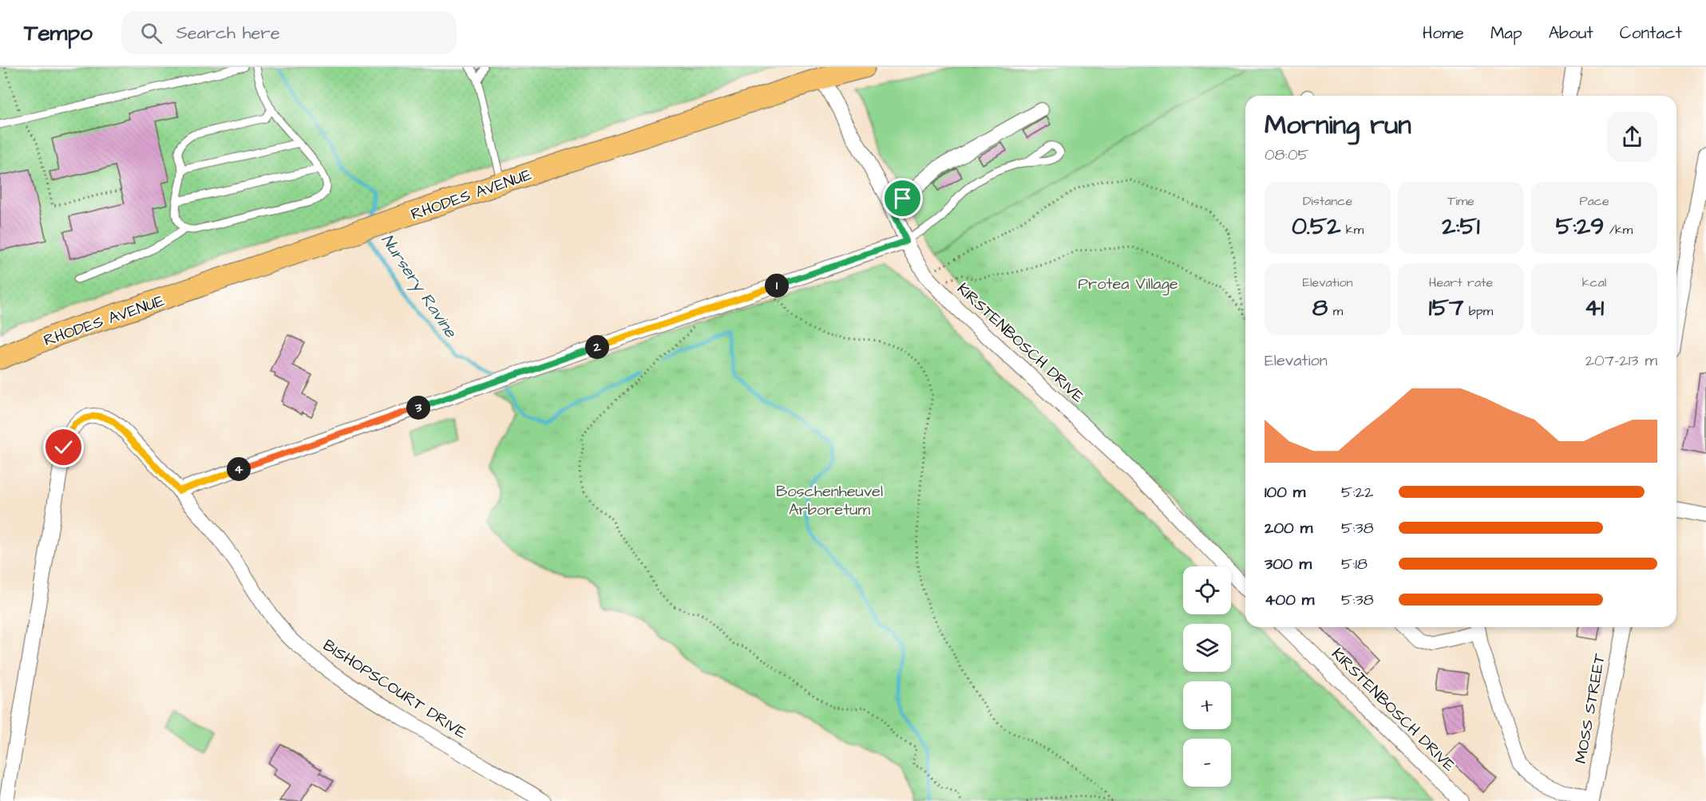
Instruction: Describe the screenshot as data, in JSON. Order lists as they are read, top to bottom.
{
  "streets": {
    "main road": ["RHODES AVENUE"],
    "street": ["KIRSTENBOSCH DRIVE", "BISHOPSCOURT DRIVE", "MOSS STREET"]
  },
  "crossings": [
    ["RHODES AVENUE", "KIRSTENBOSCH DRIVE"]
  ],
  "water": ["Nursery Ravine"],
  "parks": ["Protea Village", "Boschenheuvel Arboretum"],
  "page": {
    "header": "Tempo",
    "search": "Search here",
    "nav": [
      "Home",
      "Map",
      "About",
      "Contact"
    ],
    "heading": ["Morning run", "08:05"],
    "stats": [
      ["Distance", "0.52 km"],
      ["Time", "2:51"],
      ["Pace", "5:29 /km"],
      ["Elevation", "8 m"],
      ["Heart rate", "157 bpm"],
      ["kcal", "41"]
    ],
    "pins": [
      "1",
      "2",
      "3",
      "4"
    ],
    "chart": ["Elevation", "207–213 m"],
    "list": [
      {
        "name": "100 m",
        "note": "5:22"
      },
      {
        "name": "200 m",
        "note": "5:38"
      },
      {
        "name": "300 m",
        "note": "5:18"
      },
      {
        "name": "400 m",
        "note": "5:38"
      }
    ],
    "map_buttons": ["+", "−"]
  }
}
